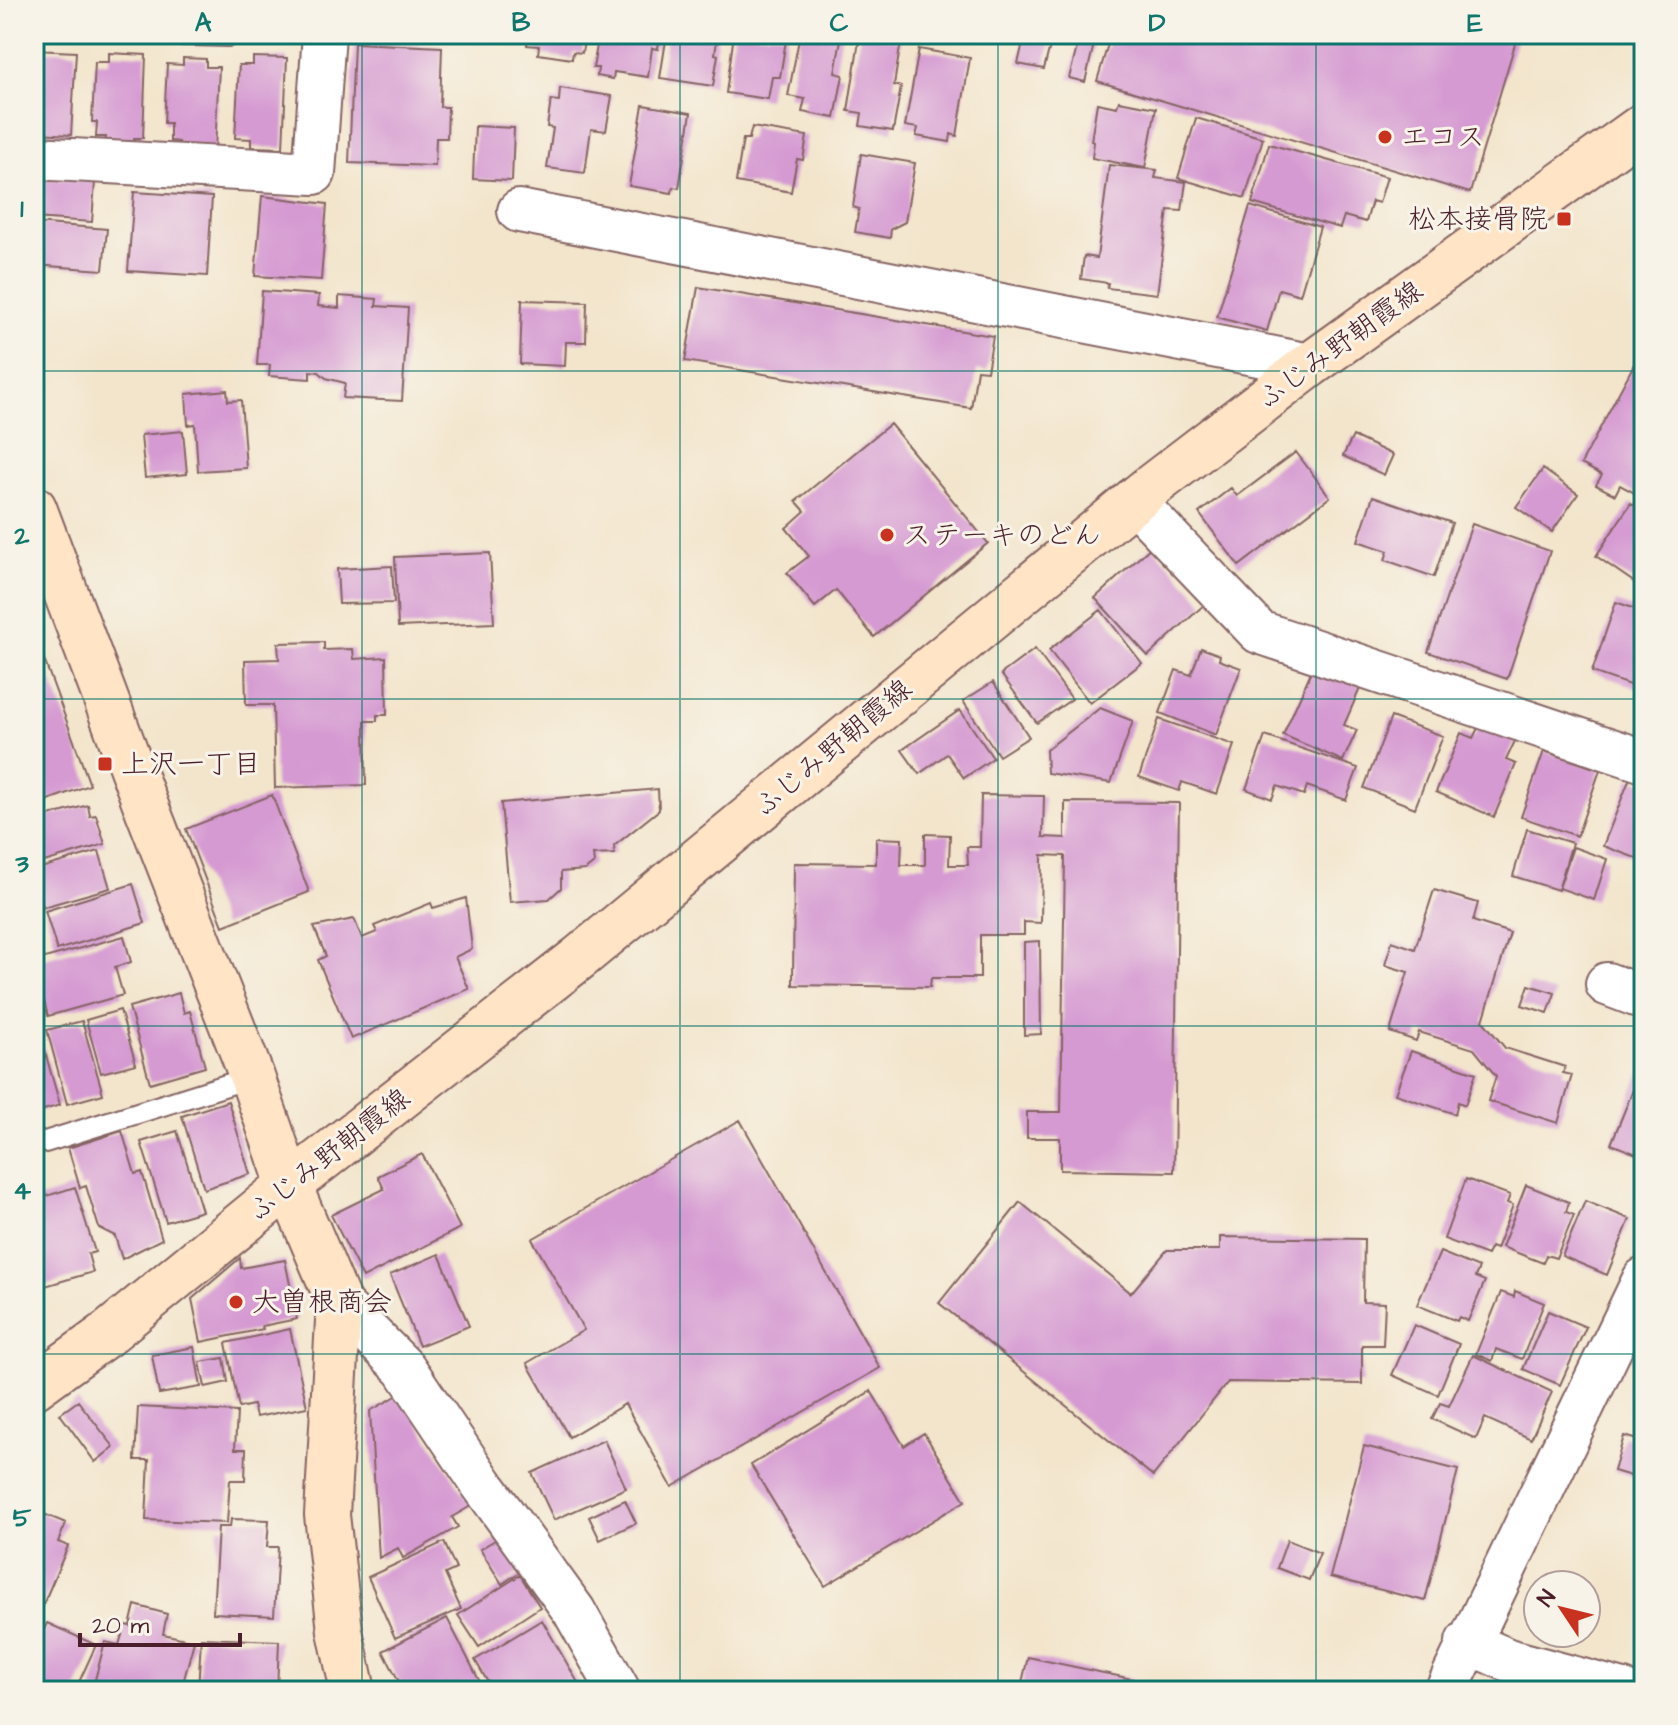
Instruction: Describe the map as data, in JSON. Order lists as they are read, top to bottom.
{
  "streets": {
    "main road": ["ふじみ野朝霞線"]
  },
  "places": {
    "other": ["エコス", "ステーキのどん", "大曽根商会"],
    "transit": ["松本接骨院", "上沢一丁目"]
  },
  "scale_bar": "20 m",
  "north": "top left",
  "grid": {
    "columns": [
      "A",
      "B",
      "C",
      "D",
      "E"
    ],
    "rows": [
      "1",
      "2",
      "3",
      "4",
      "5"
    ]
  }
}
